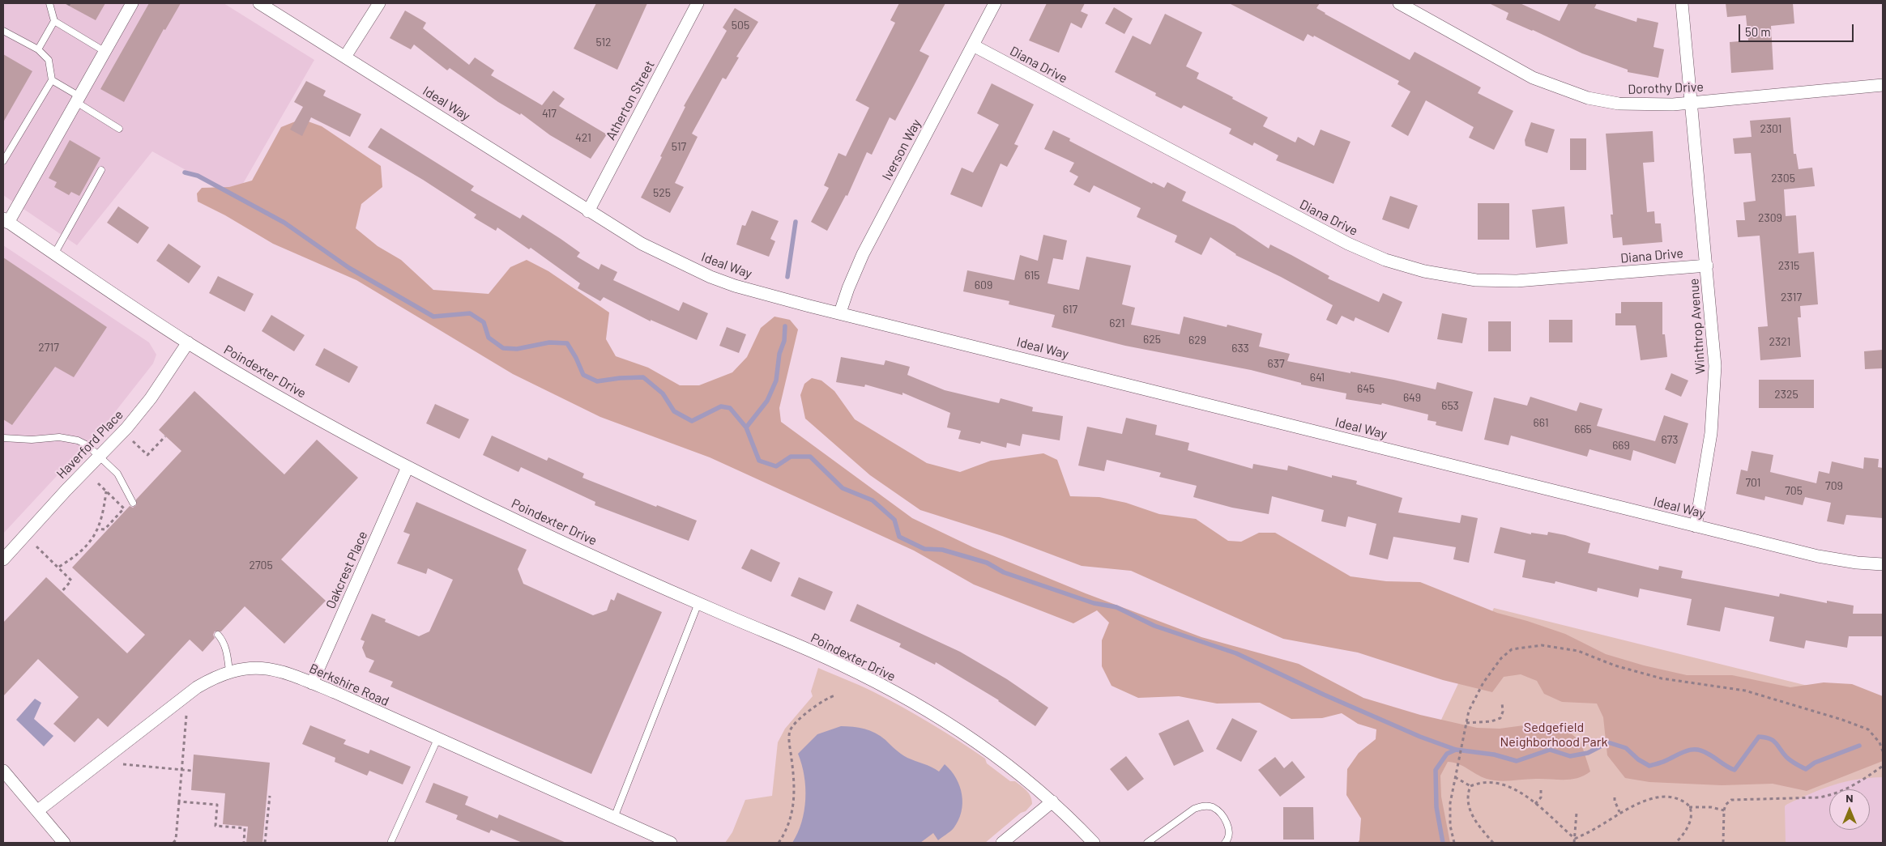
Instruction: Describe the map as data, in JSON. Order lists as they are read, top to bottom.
{
  "streets": {
    "street": [
      "Diana Drive",
      "Dorothy Drive",
      "Atherton Street",
      "Ideal Way",
      "Iverson Way",
      "Winthrop Avenue",
      "Poindexter Drive",
      "Haverford Place",
      "Oakcrest Place",
      "Berkshire Road"
    ]
  },
  "crossings": [
    ["Diana Drive", "Iverson Way"],
    ["Diana Drive", "Winthrop Avenue"],
    ["Dorothy Drive", "Winthrop Avenue"],
    ["Atherton Street", "Ideal Way"],
    ["Ideal Way", "Iverson Way"],
    ["Ideal Way", "Winthrop Avenue"],
    ["Poindexter Drive", "Haverford Place"],
    ["Poindexter Drive", "Oakcrest Place"],
    ["Oakcrest Place", "Berkshire Road"]
  ],
  "parks": ["Sedgefield Neighborhood Park"],
  "house_numbers": [
    "505",
    "512",
    "417",
    "2301",
    "421",
    "517",
    "2305",
    "525",
    "2309",
    "2315",
    "615",
    "609",
    "2317",
    "617",
    "621",
    "625",
    "629",
    "2321",
    "2717",
    "633",
    "637",
    "641",
    "645",
    "2325",
    "649",
    "653",
    "661",
    "665",
    "673",
    "669",
    "701",
    "709",
    "705",
    "2705"
  ],
  "scale_bar": "50 m",
  "north": "top"
}
